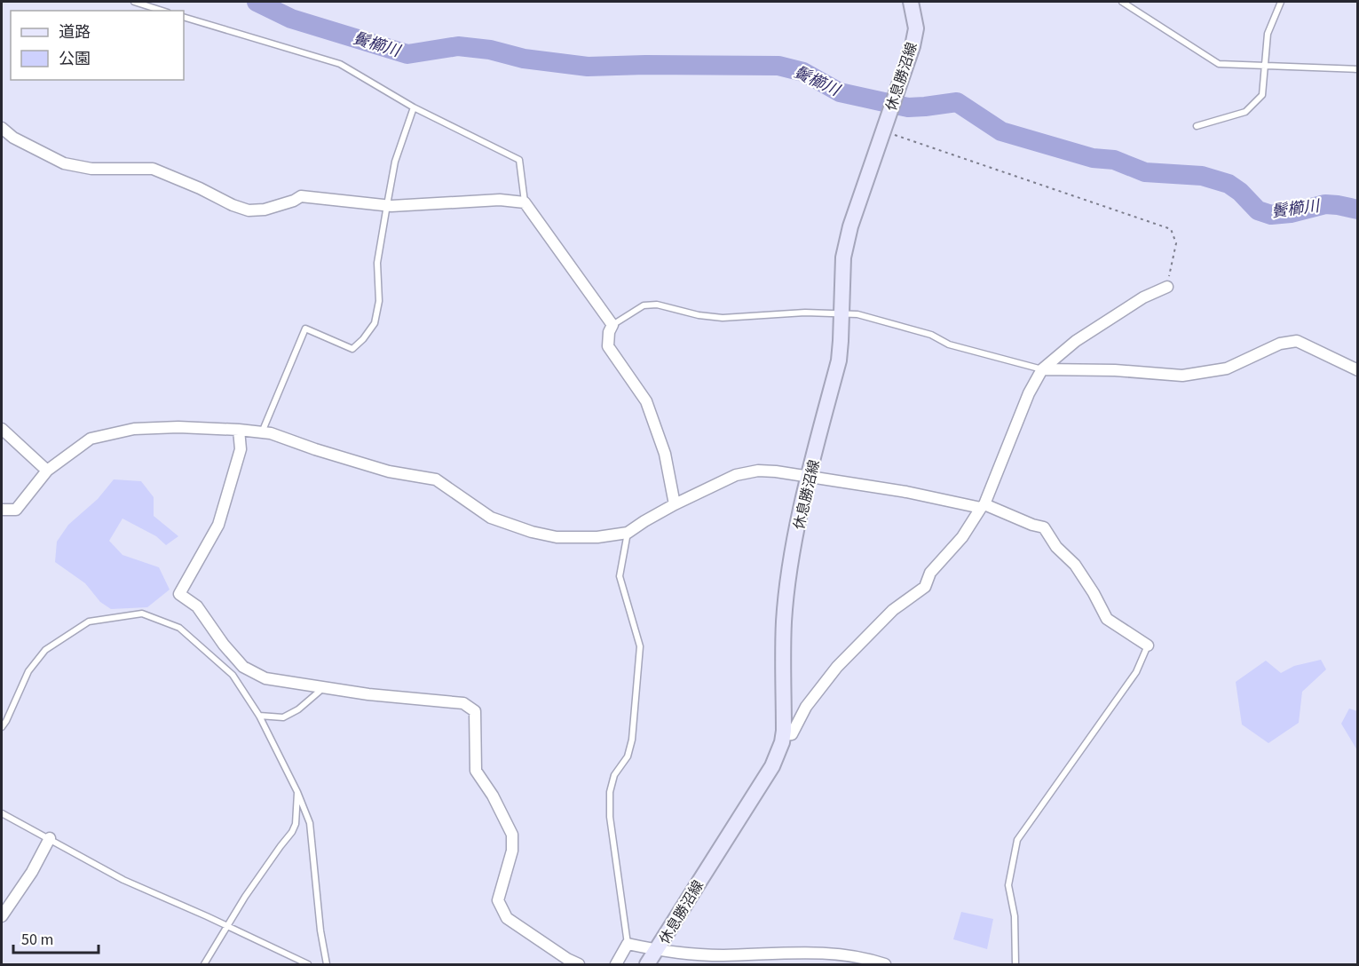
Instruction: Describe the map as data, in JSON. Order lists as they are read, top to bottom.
{
  "streets": {
    "main road": ["休息勝沼線"]
  },
  "water": ["鬢櫛川"],
  "legend": ["道路", "公園"],
  "scale_bar": "50 m"
}
